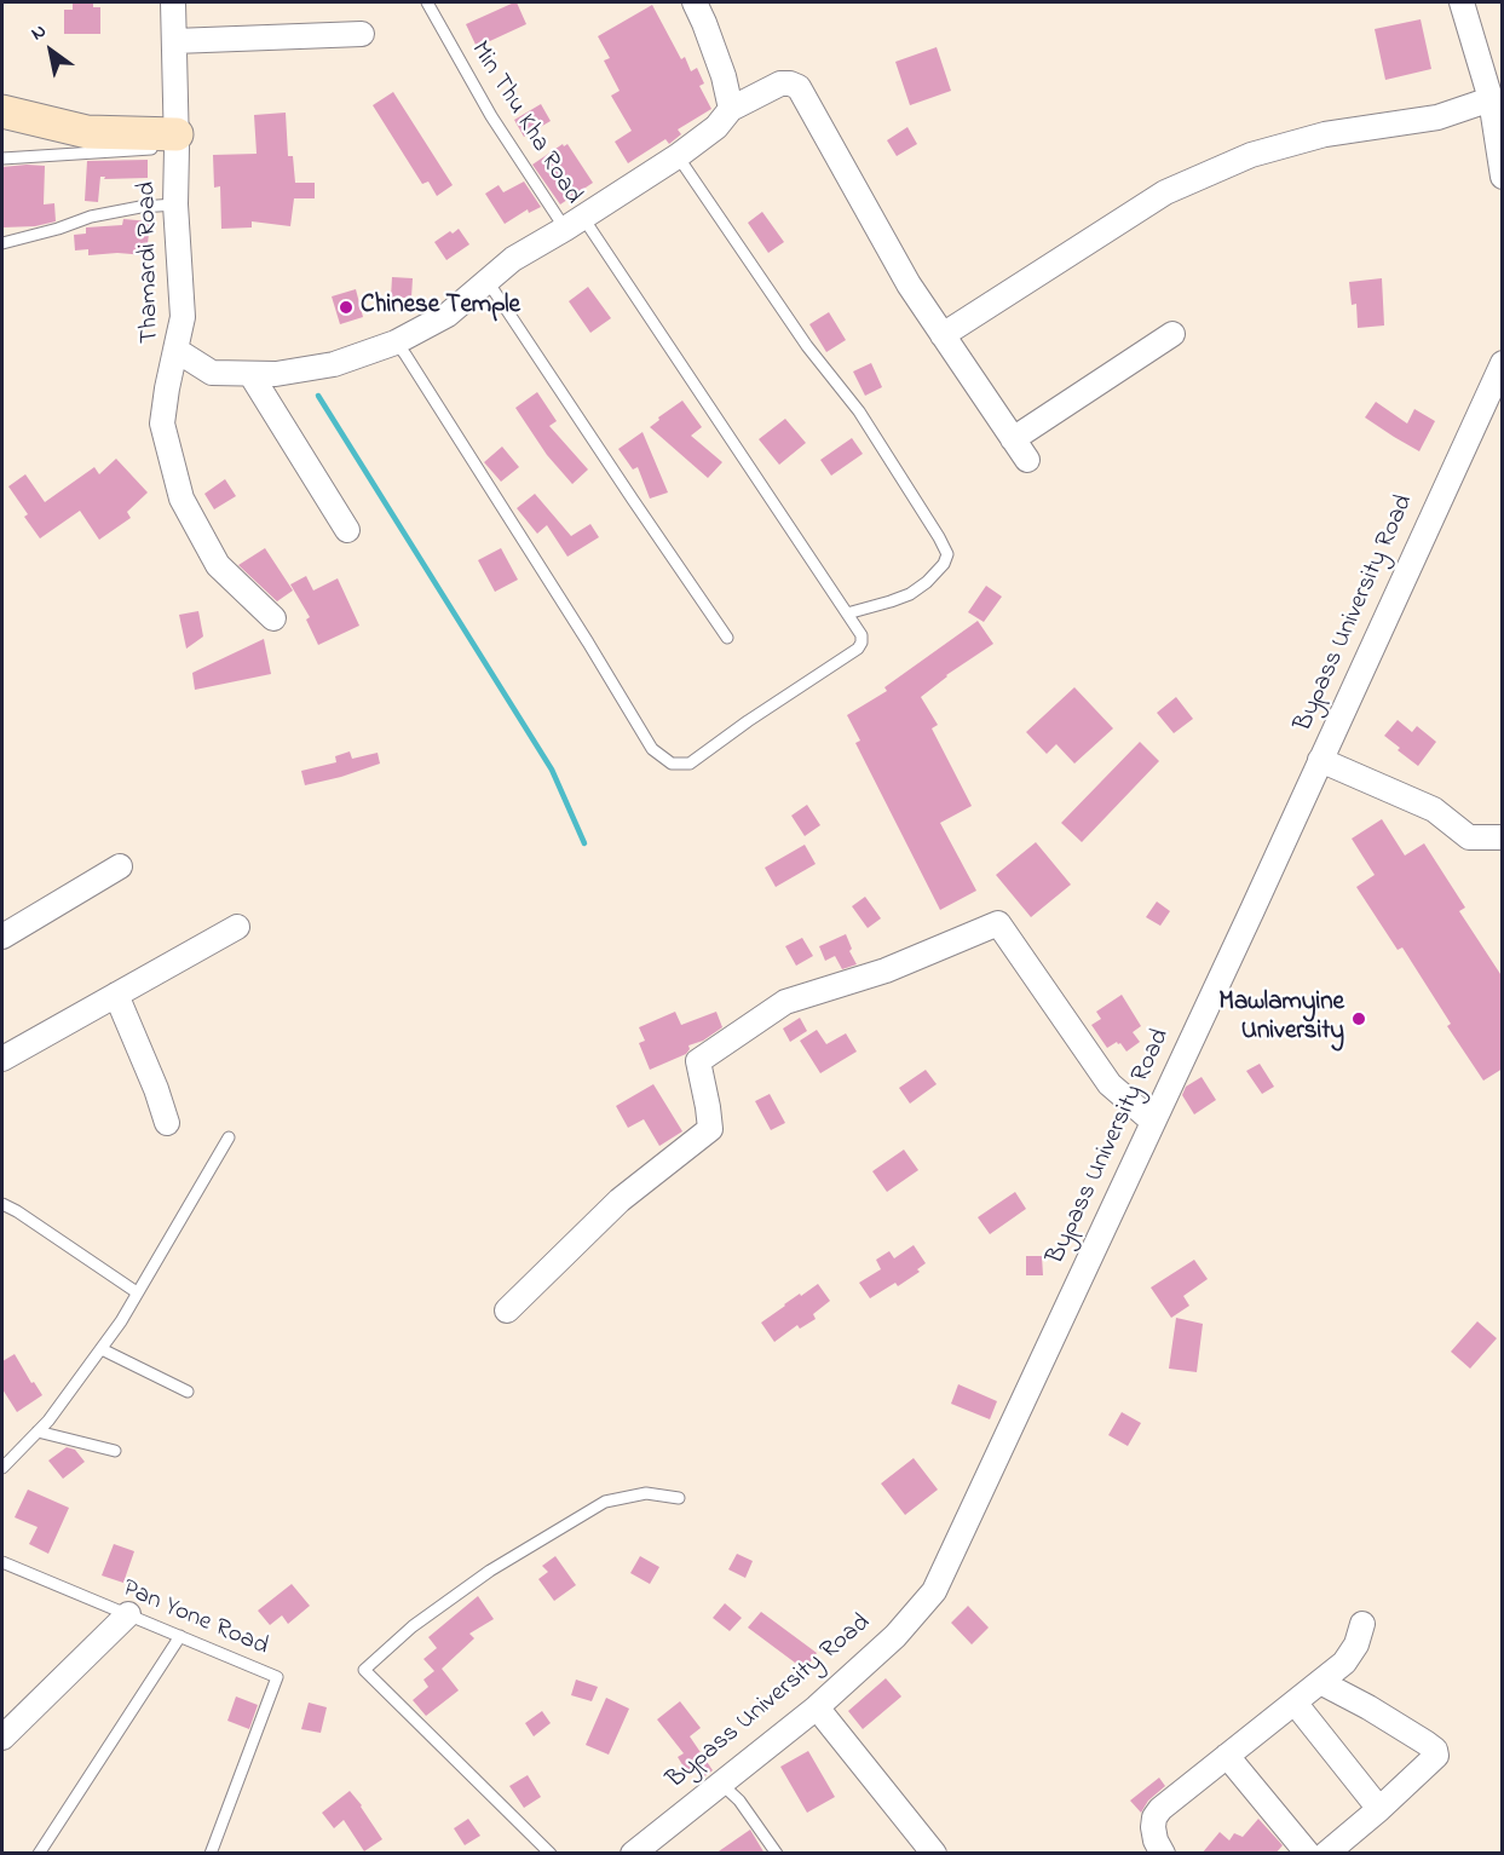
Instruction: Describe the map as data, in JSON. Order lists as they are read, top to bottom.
{
  "streets": {
    "street": ["Thamardi Road", "Bypass University Road"],
    "lane": ["Min Thu Kha Road", "Pan Yone Road"]
  },
  "crossings": [
    ["Min Thu Kha Road", "Thamardi Road"]
  ],
  "places": ["Chinese Temple", "Mawlamyine University"],
  "north": "top left"
}
